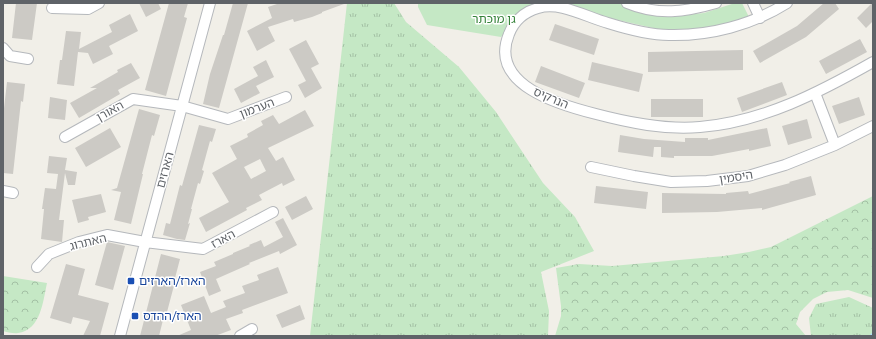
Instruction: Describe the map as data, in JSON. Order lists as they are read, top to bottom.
{
  "streets": {
    "street": [
      "הנרקיס",
      "הערמון",
      "האורן",
      "הארזים",
      "היסמין",
      "הארז",
      "האתרוג"
    ]
  },
  "crossings": [
    ["הערמון", "האורן"],
    ["הערמון", "הארזים"],
    ["האורן", "הארזים"],
    ["הארזים", "הארז"],
    ["הארזים", "האתרוג"],
    ["הארז", "האתרוג"]
  ],
  "parks": ["גן מוכתר"],
  "places": {
    "transit": ["הארז/הארזים", "הארז/ההדס"]
  }
}
